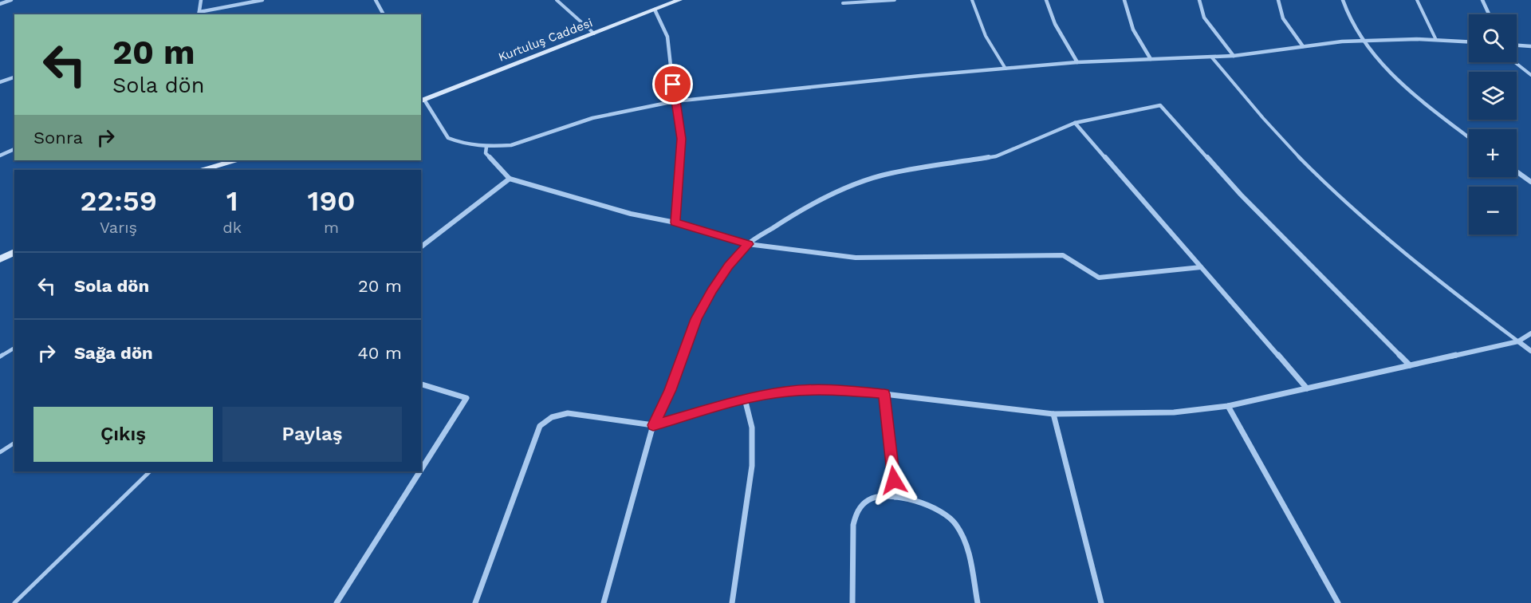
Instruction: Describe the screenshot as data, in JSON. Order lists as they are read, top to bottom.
{
  "streets": {
    "main road": ["Kurtuluş Caddesi"]
  },
  "page": {
    "map_buttons": ["+", "−"],
    "turn": ["20 m", "Sola dön"],
    "then": "Sonra",
    "eta": [
      "22:59",
      "Varış",
      "1",
      "dk",
      "190",
      "m"
    ],
    "list": [
      {
        "name": "Sola dön",
        "value": "20 m"
      },
      {
        "name": "Sağa dön",
        "value": "40 m"
      }
    ],
    "buttons": ["Çıkış", "Paylaş"]
  }
}
